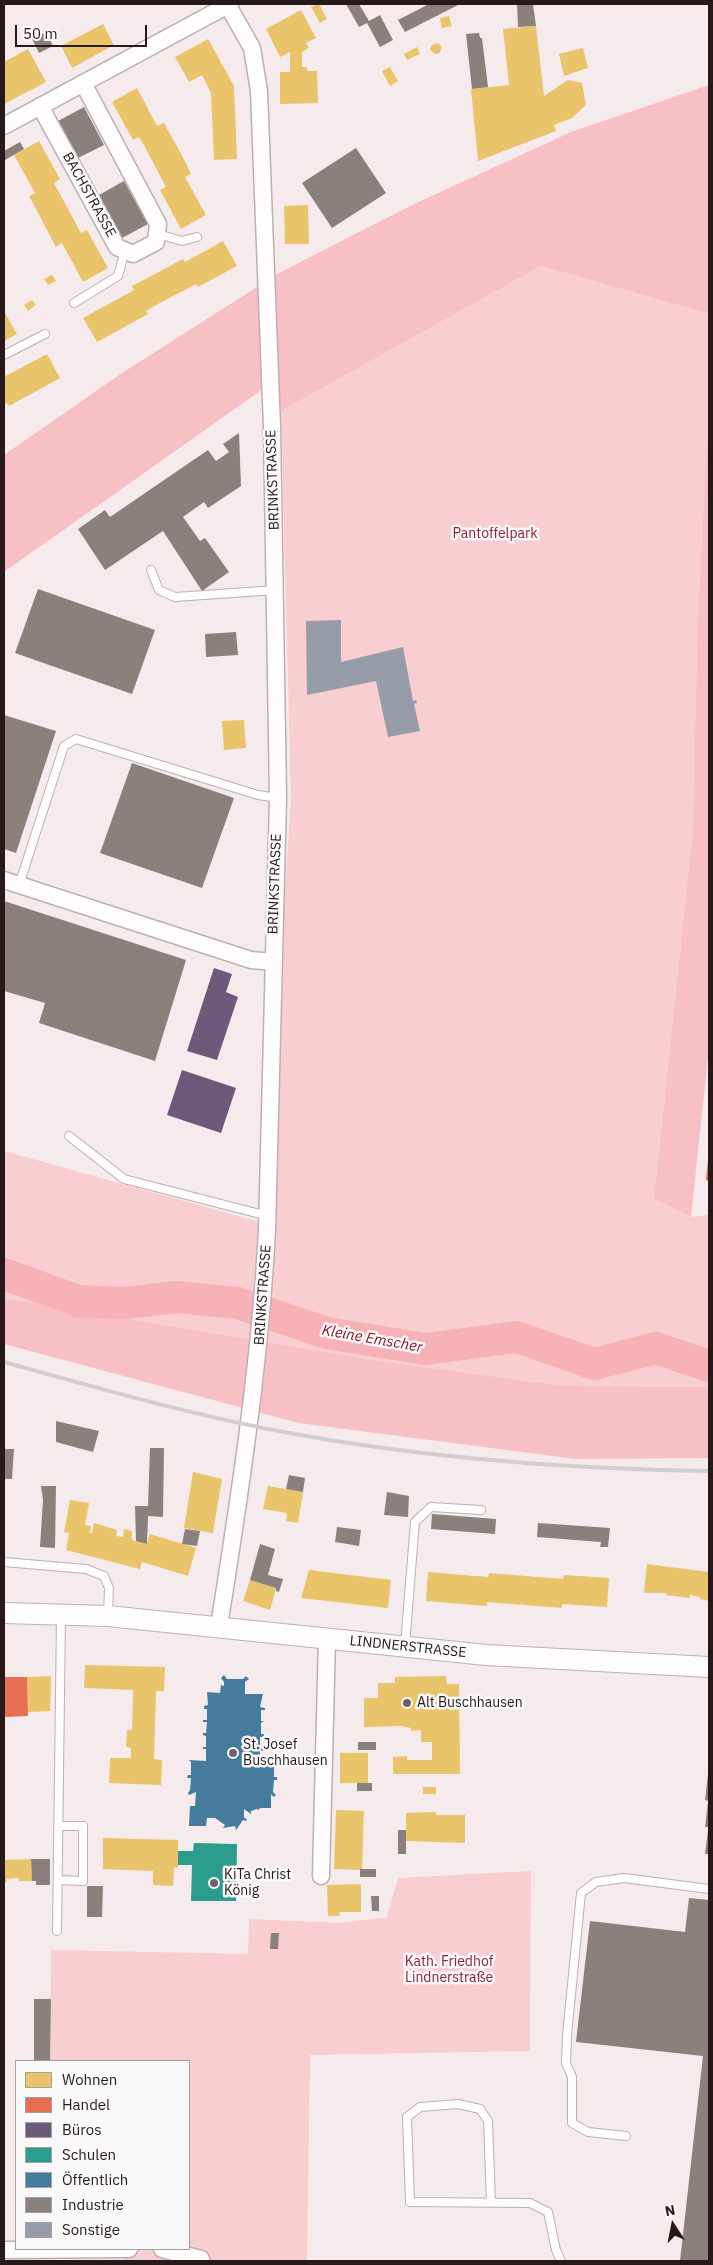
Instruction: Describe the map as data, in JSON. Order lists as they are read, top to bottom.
{
  "streets": {
    "street": ["BACHSTRASSE", "BRINKSTRASSE", "LINDNERSTRASSE"]
  },
  "crossings": [
    ["BRINKSTRASSE", "LINDNERSTRASSE"]
  ],
  "water": ["Kleine Emscher"],
  "parks": ["Pantoffelpark", "Kath. Friedhof Lindnerstraße"],
  "places": ["Alt Buschhausen", "St. Josef Buschhausen", "KiTa Christ König"],
  "legend": [
    "Wohnen",
    "Handel",
    "Büros",
    "Schulen",
    "Öffentlich",
    "Industrie",
    "Sonstige"
  ],
  "scale_bar": "50 m",
  "north": "top"
}
